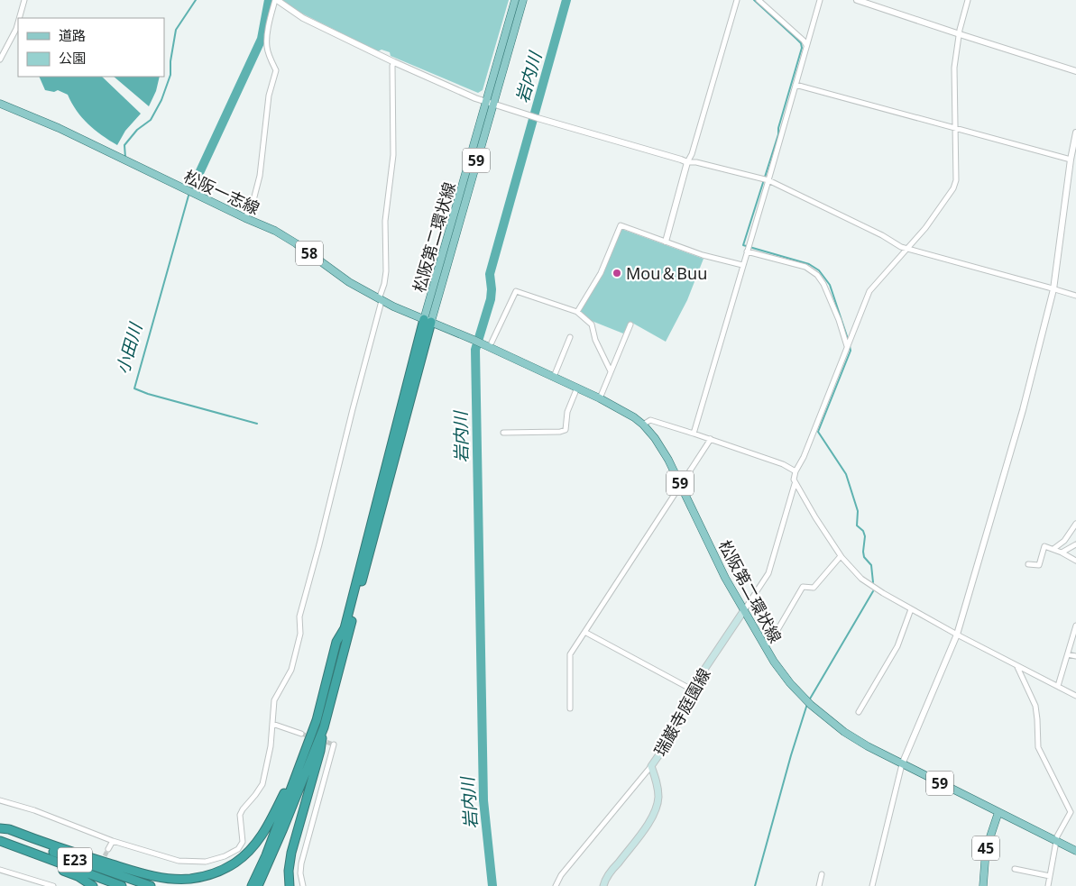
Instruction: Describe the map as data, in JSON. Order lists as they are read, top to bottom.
{
  "streets": {
    "highway": ["E23"],
    "main road": [
      "59",
      "松阪一志線",
      "松阪第二環状線",
      "58",
      "瑞巌寺庭園線",
      "45"
    ]
  },
  "crossings": [
    ["松阪一志線", "松阪第二環状線"],
    ["松阪第二環状線", "瑞巌寺庭園線"],
    ["松阪第二環状線", "45"]
  ],
  "water": ["岩内川", "小田川"],
  "places": ["Mou＆Buu"],
  "legend": ["道路", "公園"]
}
